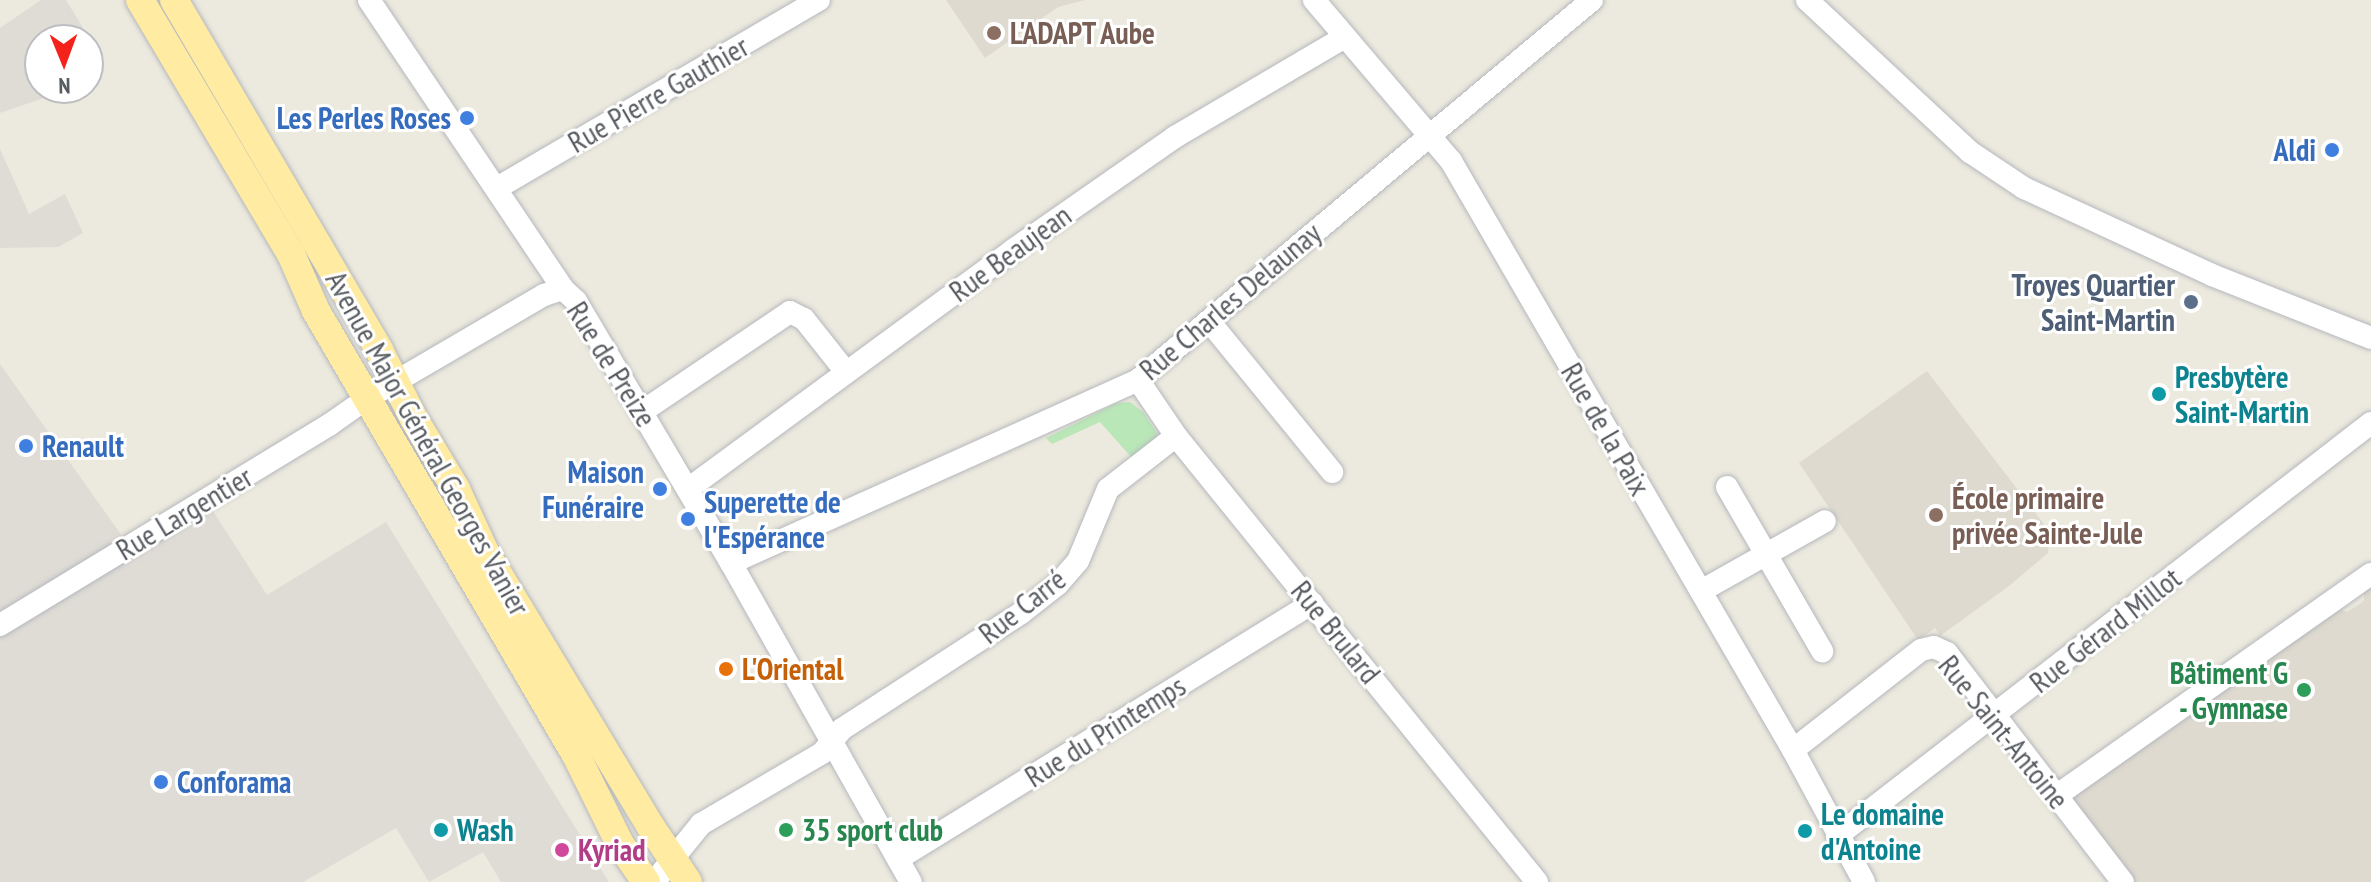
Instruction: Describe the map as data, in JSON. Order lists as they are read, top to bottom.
{
  "streets": {
    "main road": ["Avenue Major Général Georges Vanier"],
    "street": [
      "Rue Pierre Gauthier",
      "Rue Beaujean",
      "Rue Charles Delaunay",
      "Rue de Preize",
      "Rue de la Paix",
      "Rue Largentier",
      "Rue Carré",
      "Rue Gérard Millot",
      "Rue Brulard",
      "Rue du Printemps",
      "Rue Saint-Antoine"
    ]
  },
  "crossings": [
    ["Rue Pierre Gauthier", "Rue de Preize"],
    ["Rue Beaujean", "Rue de Preize"],
    ["Rue Beaujean", "Rue de la Paix"],
    ["Rue Charles Delaunay", "Rue de Preize"],
    ["Rue Charles Delaunay", "Rue de la Paix"],
    ["Rue Charles Delaunay", "Rue Brulard"],
    ["Rue de Preize", "Rue Largentier"],
    ["Rue de Preize", "Rue Carré"],
    ["Rue de Preize", "Rue du Printemps"],
    ["Rue de la Paix", "Rue Gérard Millot"],
    ["Rue de la Paix", "Rue Saint-Antoine"],
    ["Avenue Major Général Georges Vanier", "Rue Largentier"],
    ["Avenue Major Général Georges Vanier", "Rue Carré"],
    ["Rue Carré", "Rue Brulard"],
    ["Rue Gérard Millot", "Rue Saint-Antoine"],
    ["Rue Brulard", "Rue du Printemps"]
  ],
  "places": [
    "L'ADAPT Aube",
    "Les Perles Roses",
    "Aldi",
    "Troyes Quartier Saint-Martin",
    "Presbytère Saint-Martin",
    "Renault",
    "Maison Funéraire",
    "École primaire privée Sainte-Jule",
    "Superette de l'Espérance",
    "L'Oriental",
    "Bâtiment G - Gymnase",
    "Conforama",
    "Wash",
    "35 sport club",
    "Le domaine d'Antoine",
    "Kyriad"
  ],
  "north": "bottom"
}
